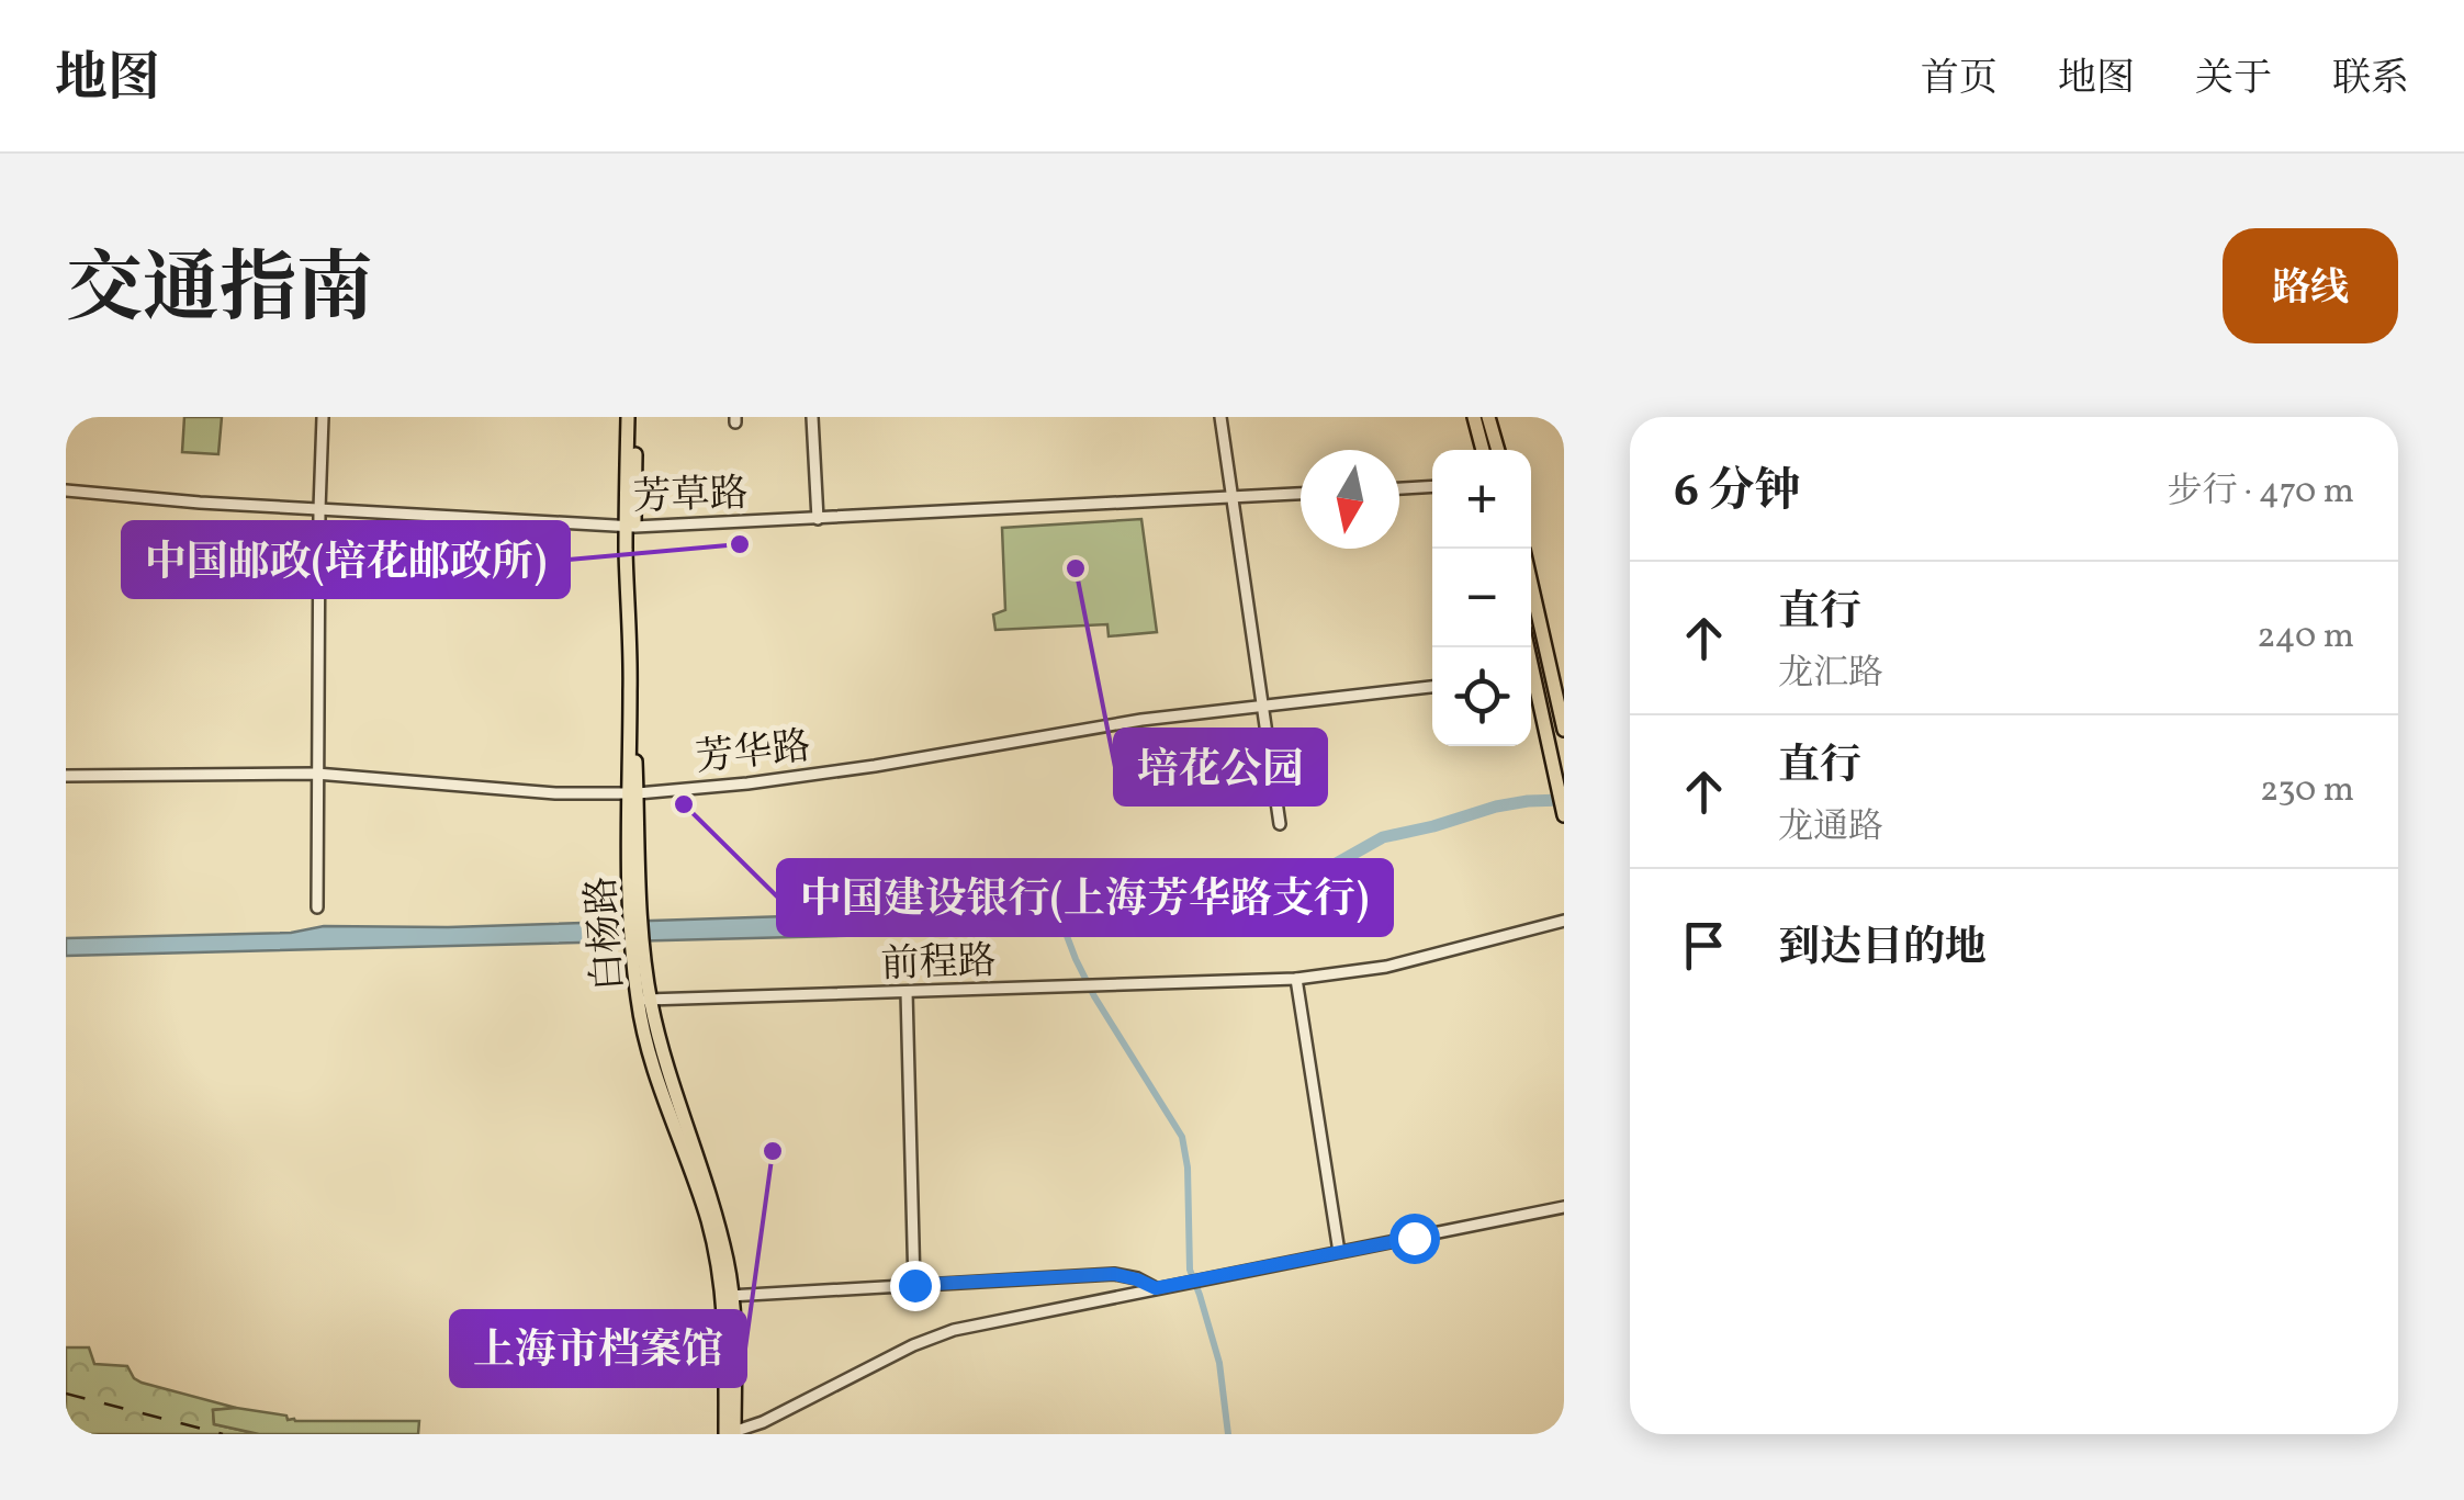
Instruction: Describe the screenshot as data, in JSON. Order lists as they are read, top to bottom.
{
  "streets": {
    "main road": ["白杨路"],
    "street": ["芳草路", "芳华路", "前程路"]
  },
  "crossings": [
    ["芳草路", "白杨路"],
    ["芳华路", "白杨路"],
    ["白杨路", "前程路"]
  ],
  "places": [
    "中国邮政(培花邮政所)",
    "培花公园",
    "中国建设银行(上海芳华路支行)",
    "上海市档案馆"
  ],
  "north": "bottom",
  "page": {
    "header": "地图",
    "nav": [
      "首页",
      "地图",
      "关于",
      "联系"
    ],
    "title": "交通指南",
    "buttons": "路线",
    "heading": ["6 分钟", "步行 · 470 m"],
    "map_buttons": ["+", "−"],
    "list": [
      ["直行", "龙汇路", "240 m"],
      ["直行", "龙通路", "230 m"],
      "到达目的地"
    ]
  }
}
